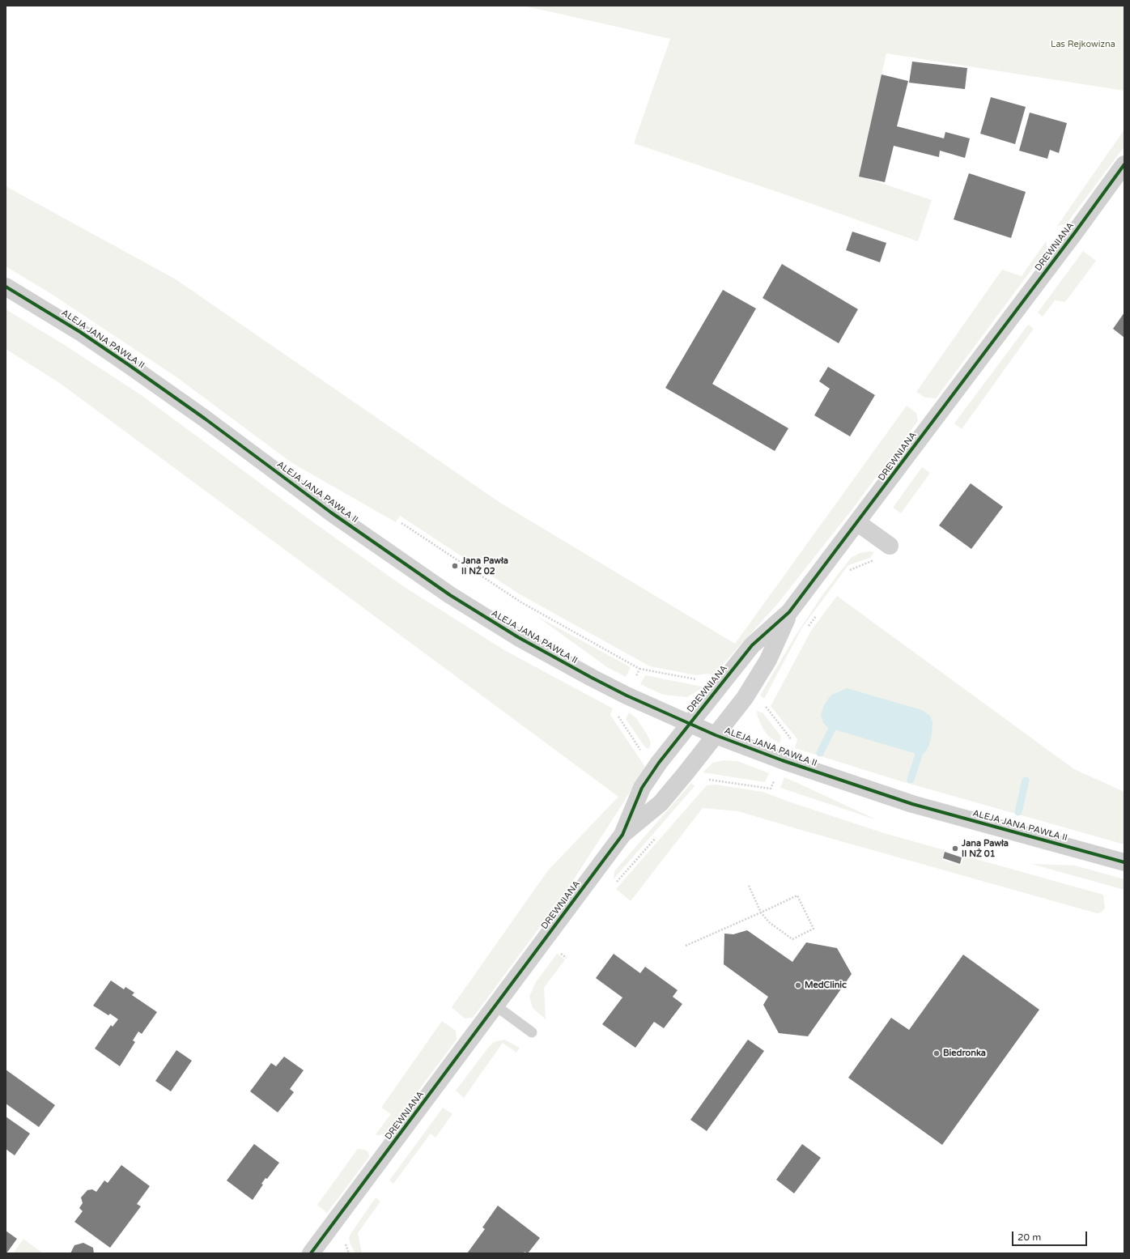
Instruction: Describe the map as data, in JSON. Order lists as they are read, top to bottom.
{
  "streets": {
    "street": ["DREWNIANA", "ALEJA JANA PAWŁA II"]
  },
  "crossings": [
    ["DREWNIANA", "ALEJA JANA PAWŁA II"]
  ],
  "parks": ["Las Rejkowizna"],
  "places": [
    "Jana Pawła II NŻ 02",
    "Jana Pawła II NŻ 01",
    "MedClinic",
    "Biedronka"
  ],
  "scale_bar": "20 m"
}
